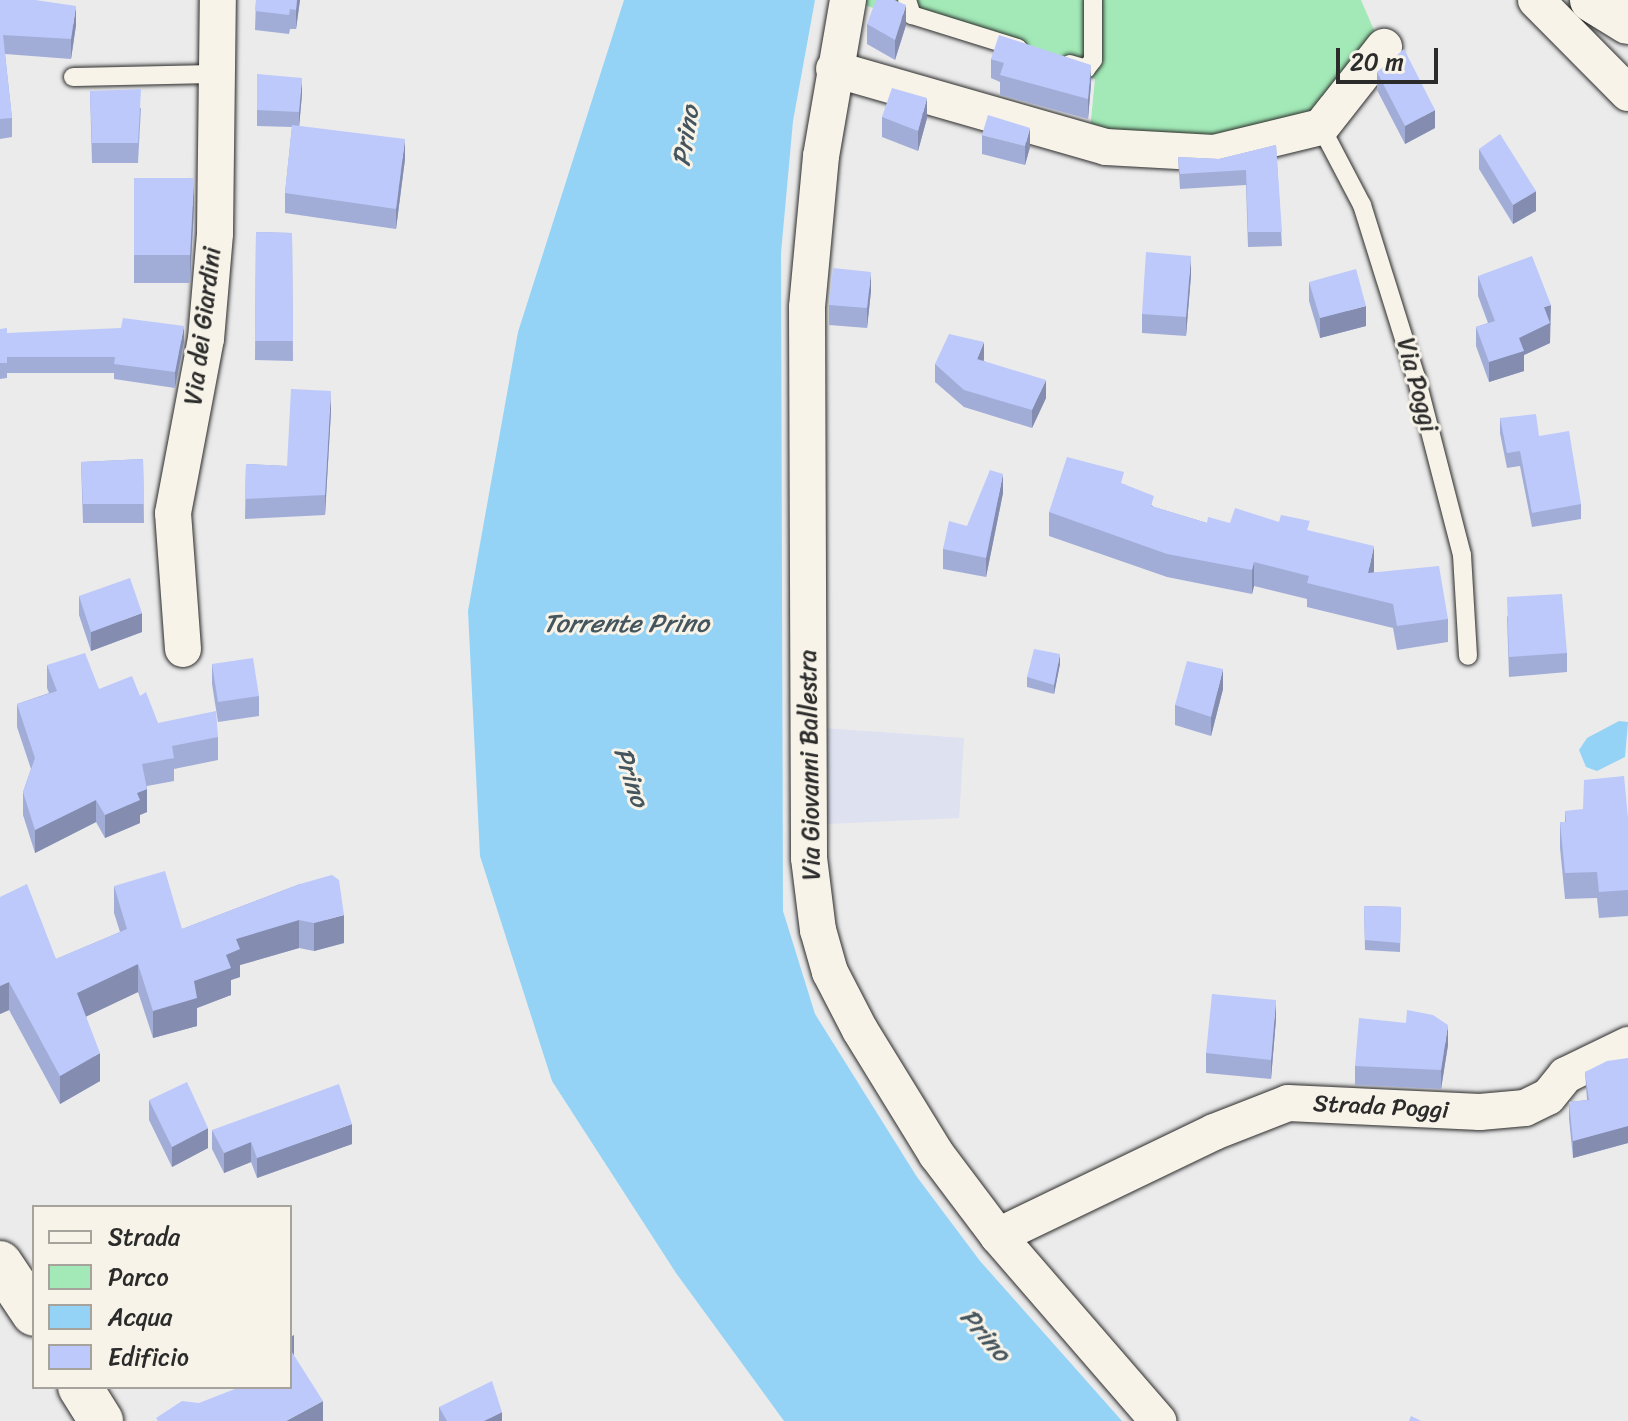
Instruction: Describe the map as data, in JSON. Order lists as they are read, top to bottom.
{
  "streets": {
    "street": ["Via dei Giardini", "Via Giovanni Ballestra", "Strada Poggi"],
    "lane": ["Via Poggi"]
  },
  "crossings": [
    ["Via Giovanni Ballestra", "Strada Poggi"]
  ],
  "water": ["Prino", "Torrente Prino"],
  "legend": [
    "Strada",
    "Parco",
    "Acqua",
    "Edificio"
  ],
  "scale_bar": "20 m"
}
